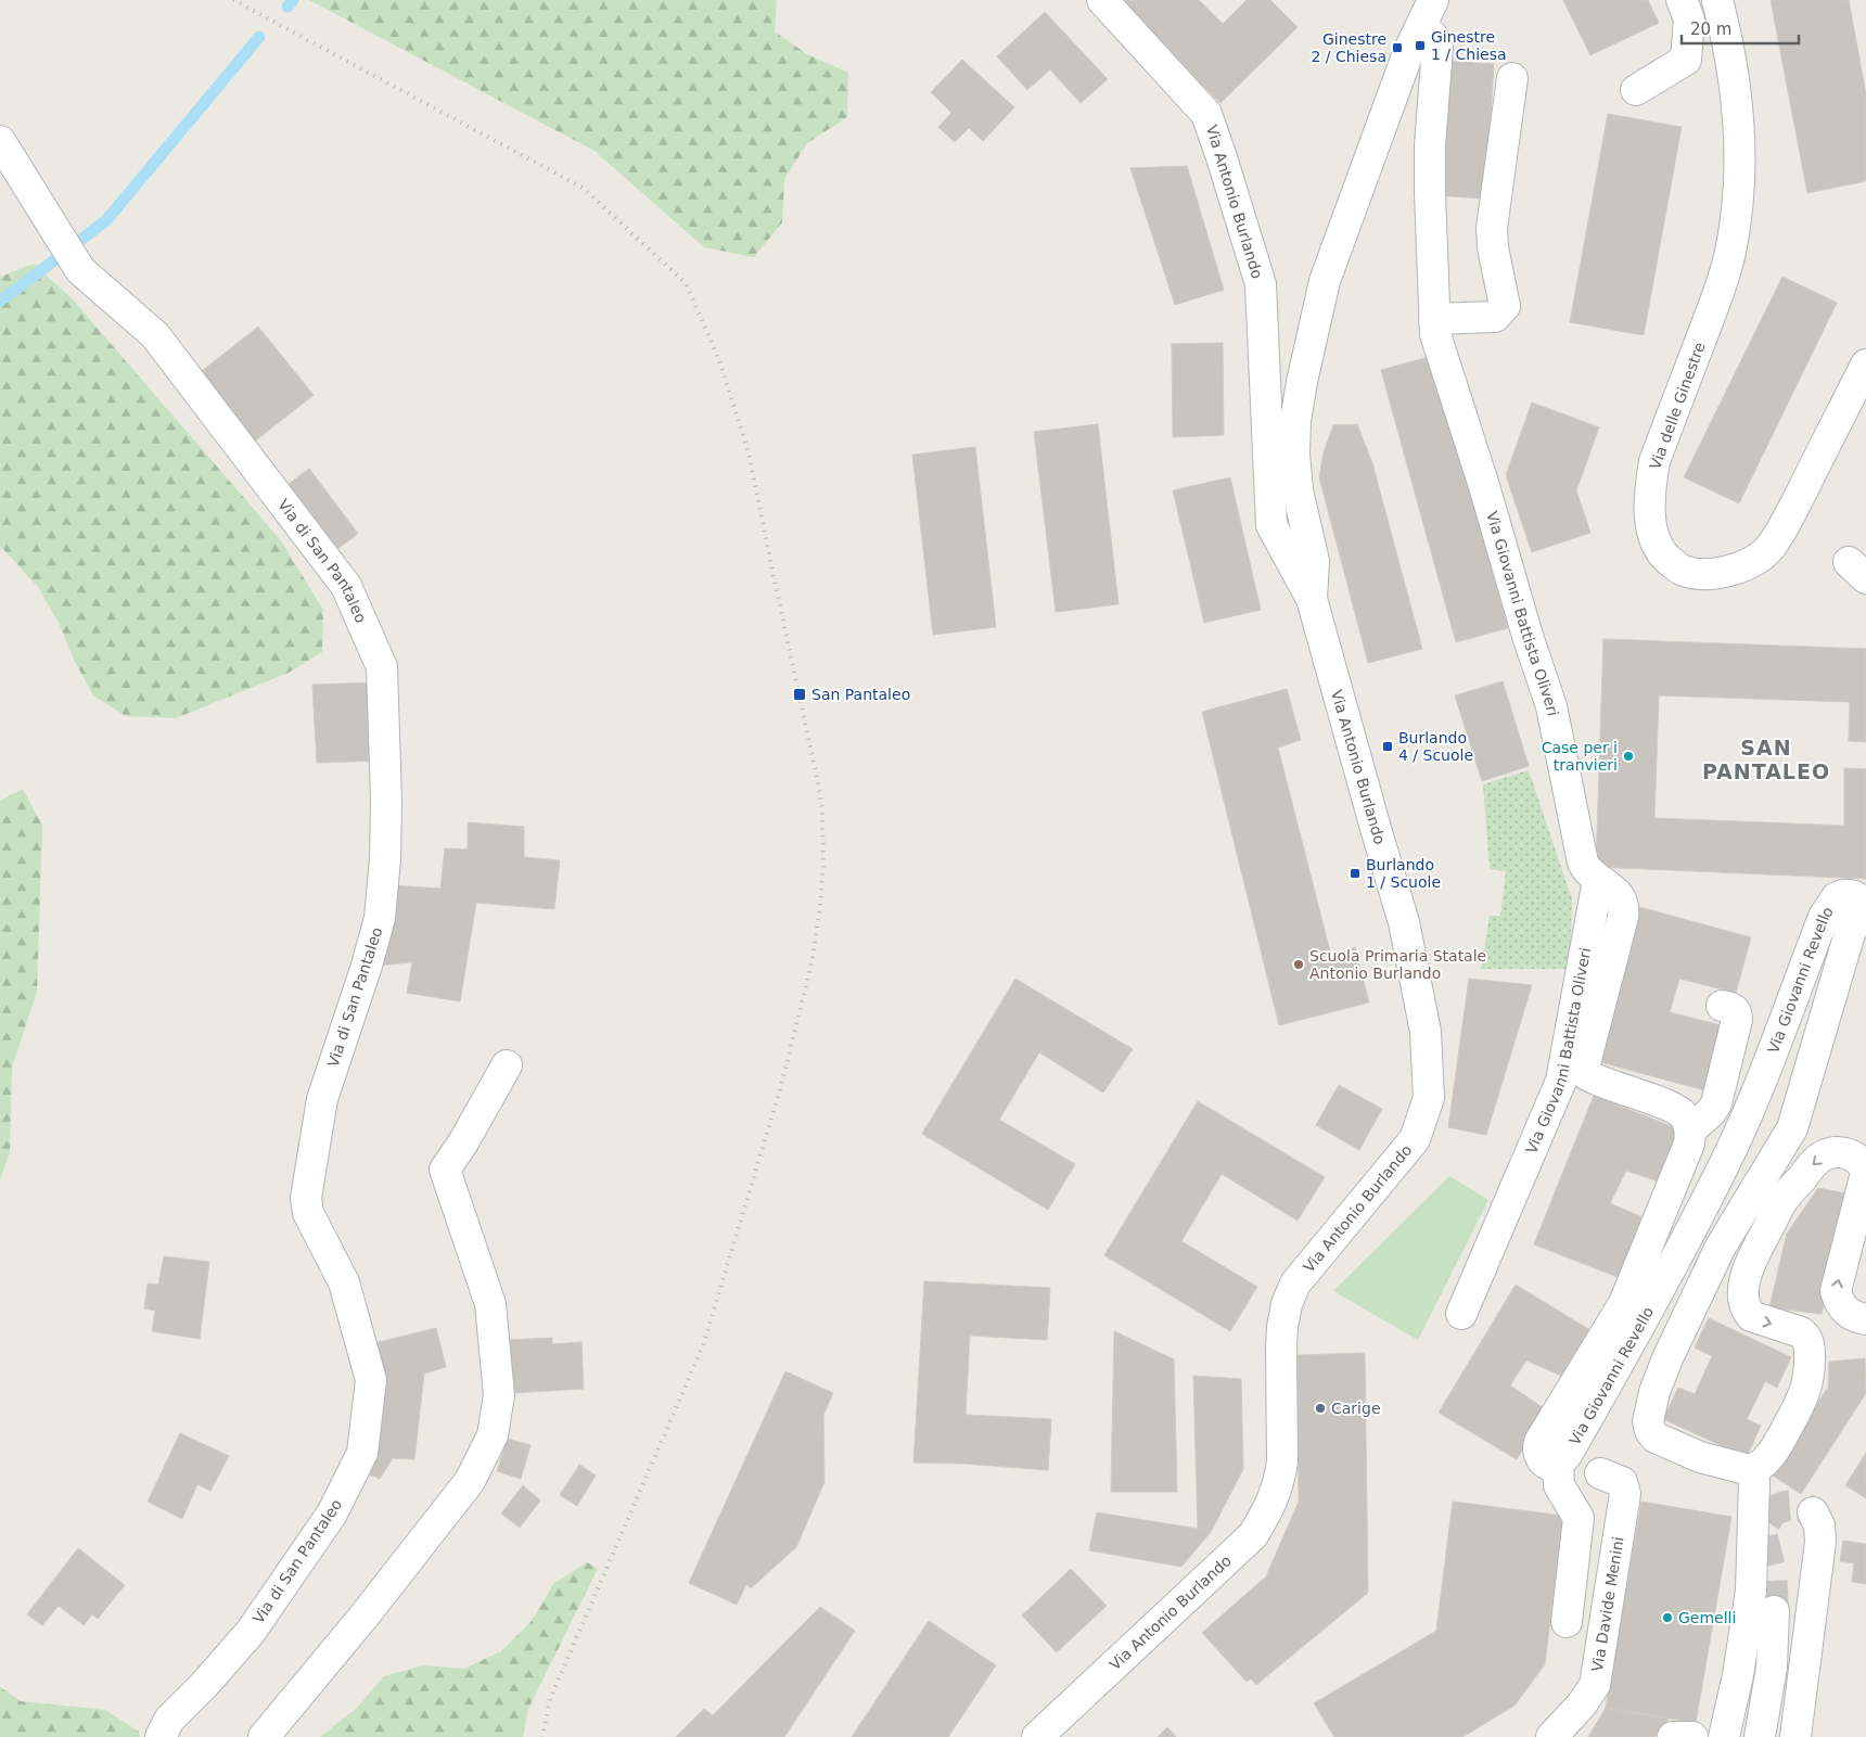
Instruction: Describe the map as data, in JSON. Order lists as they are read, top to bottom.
{
  "streets": {
    "street": [
      "Via Antonio Burlando",
      "Via delle Ginestre",
      "Via di San Pantaleo",
      "Via Giovanni Battista Oliveri",
      "Via Giovanni Revello",
      "Via Davide Menini"
    ]
  },
  "districts": ["SAN PANTALEO"],
  "places": {
    "transit": [
      "Ginestre 1 / Chiesa",
      "Ginestre 2 / Chiesa",
      "San Pantaleo",
      "Burlando 4 / Scuole",
      "Burlando 1 / Scuole"
    ],
    "other": [
      "Case per i tranvieri",
      "Scuola Primaria Statale Antonio Burlando",
      "Carige",
      "Gemelli"
    ]
  },
  "scale_bar": "20 m"
}
